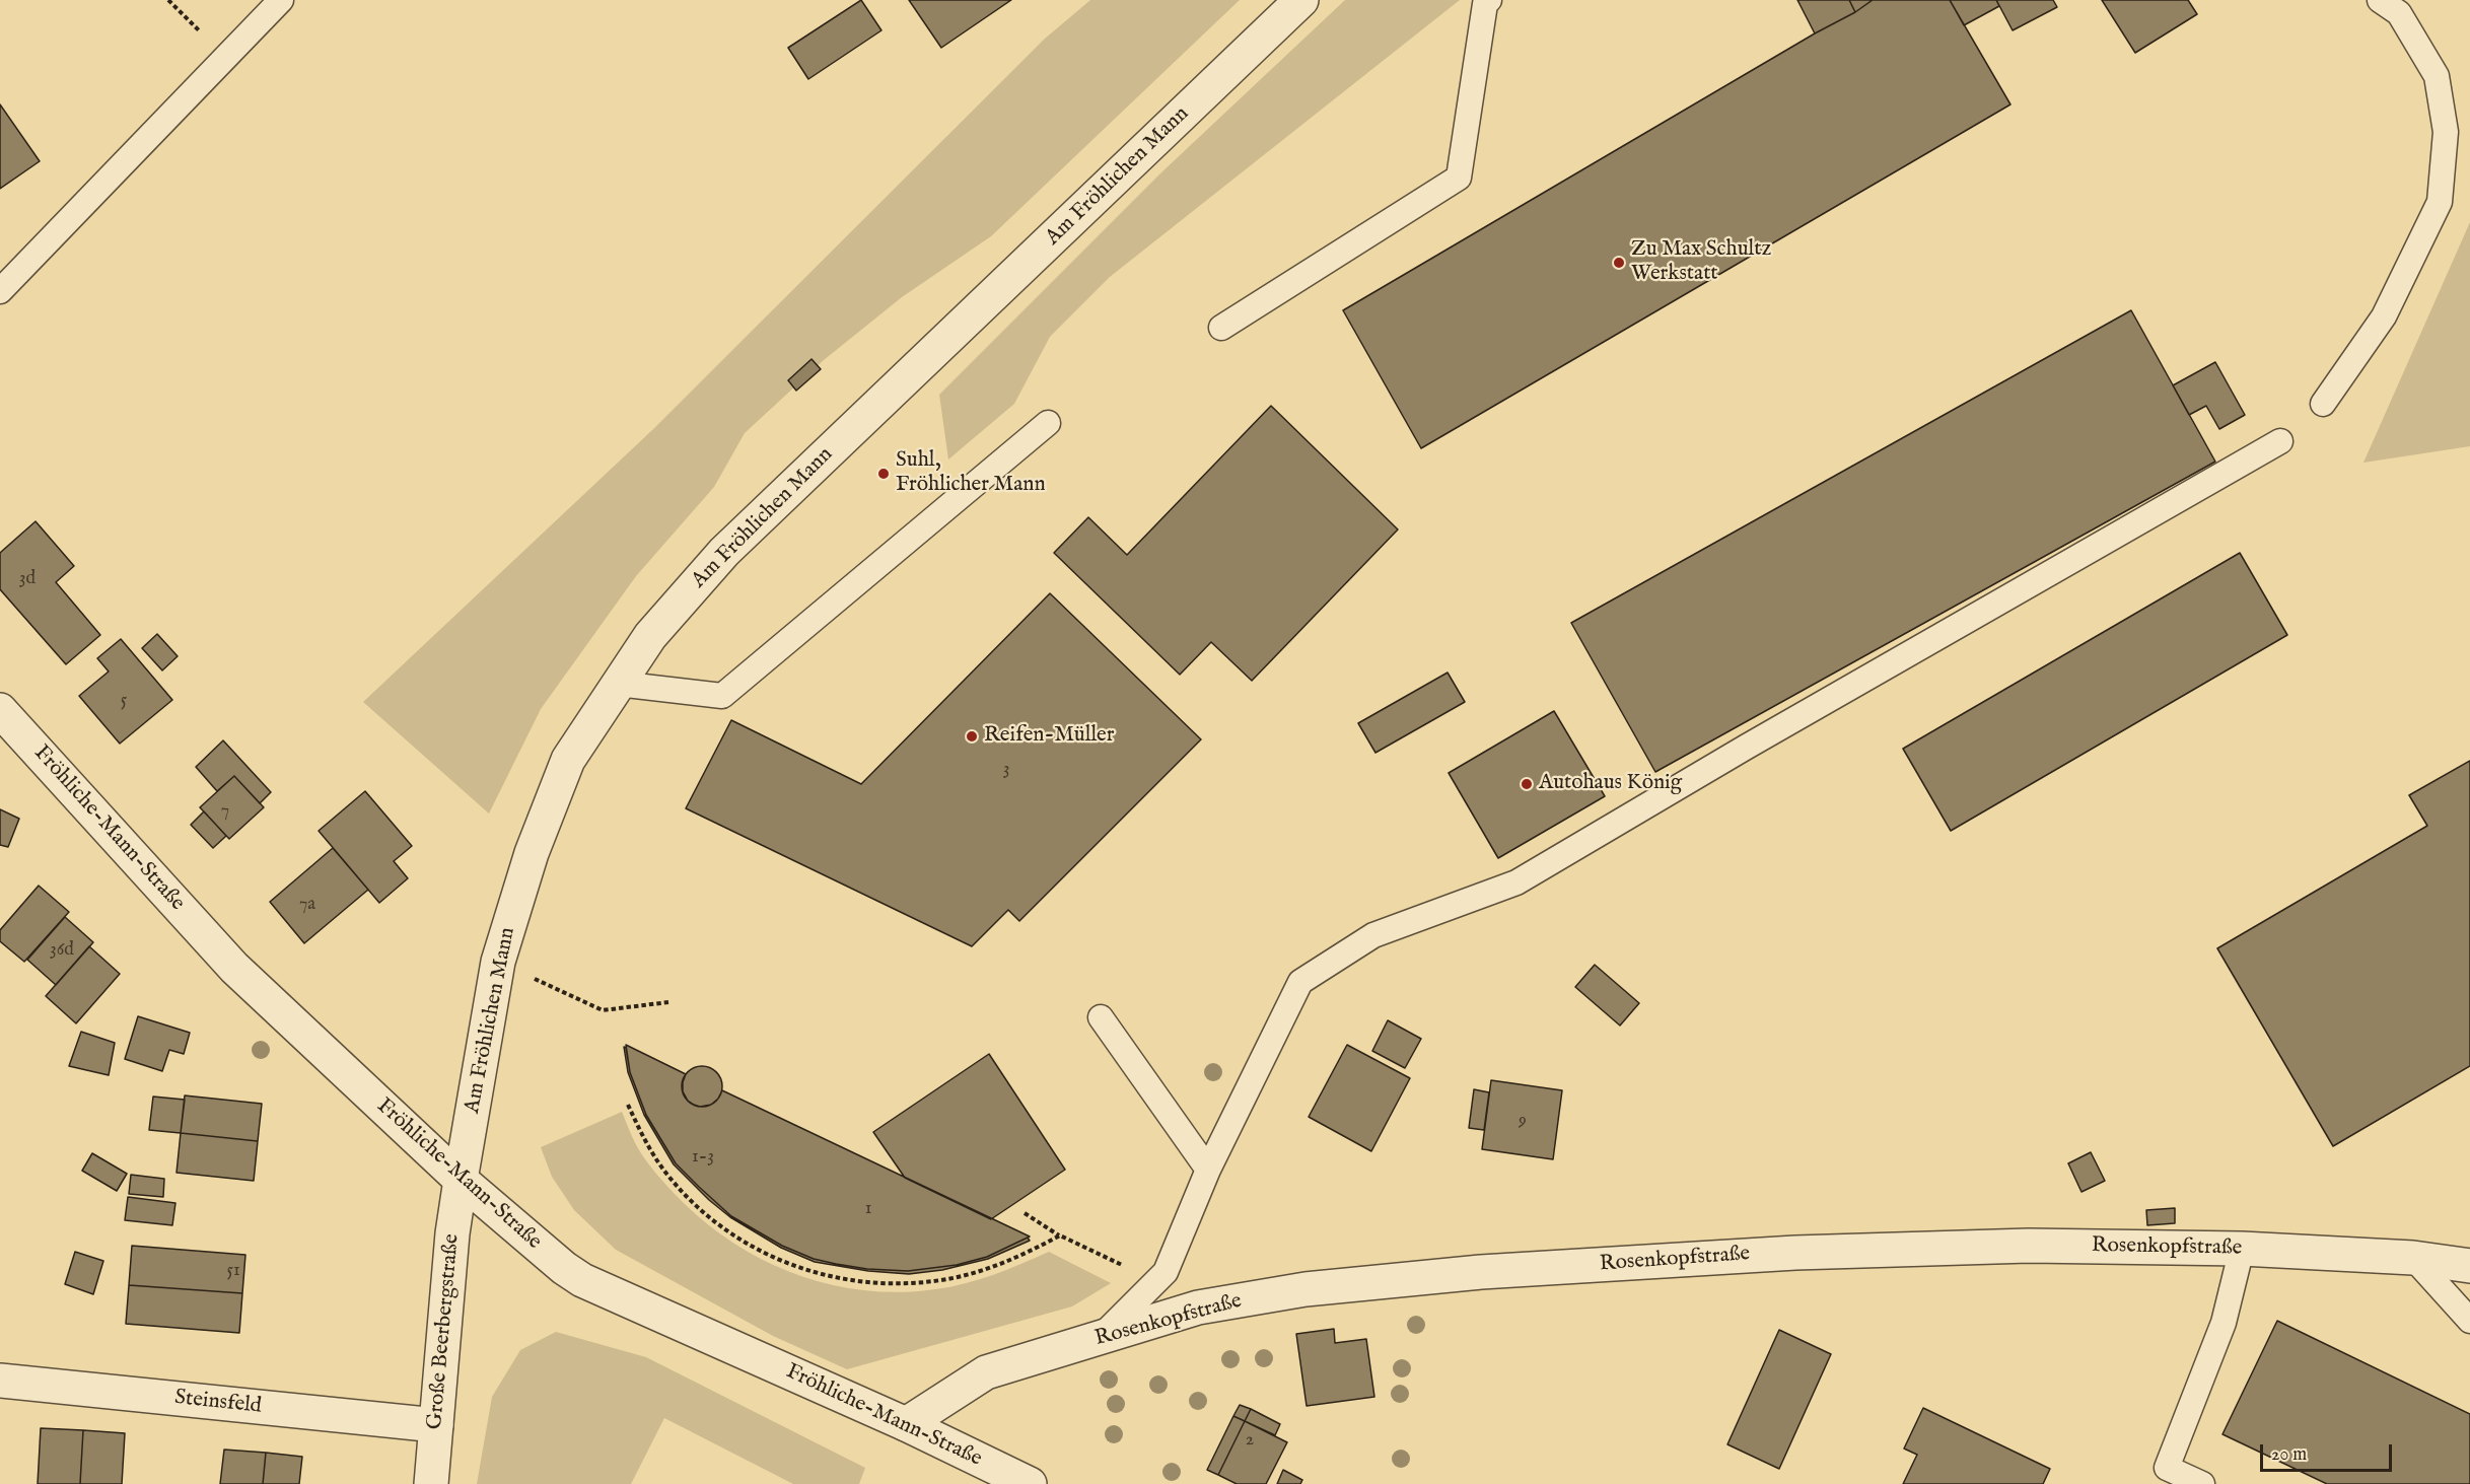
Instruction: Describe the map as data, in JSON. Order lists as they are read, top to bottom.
{
  "streets": {
    "street": [
      "Am Fröhlichen Mann",
      "Fröhliche-Mann-Straße",
      "Rosenkopfstraße",
      "Große Beerbergstraße",
      "Steinsfeld"
    ]
  },
  "crossings": [
    ["Am Fröhlichen Mann", "Fröhliche-Mann-Straße"],
    ["Am Fröhlichen Mann", "Große Beerbergstraße"],
    ["Fröhliche-Mann-Straße", "Rosenkopfstraße"],
    ["Fröhliche-Mann-Straße", "Große Beerbergstraße"],
    ["Große Beerbergstraße", "Steinsfeld"]
  ],
  "places": [
    "Zu Max Schultz Werkstatt",
    "Suhl, Fröhlicher Mann",
    "Reifen-Müller",
    "Autohaus König"
  ],
  "house_numbers": [
    "3d",
    "5",
    "3",
    "7",
    "7a",
    "36d",
    "9",
    "1-3",
    "1",
    "51",
    "2"
  ],
  "scale_bar": "20 m"
}
